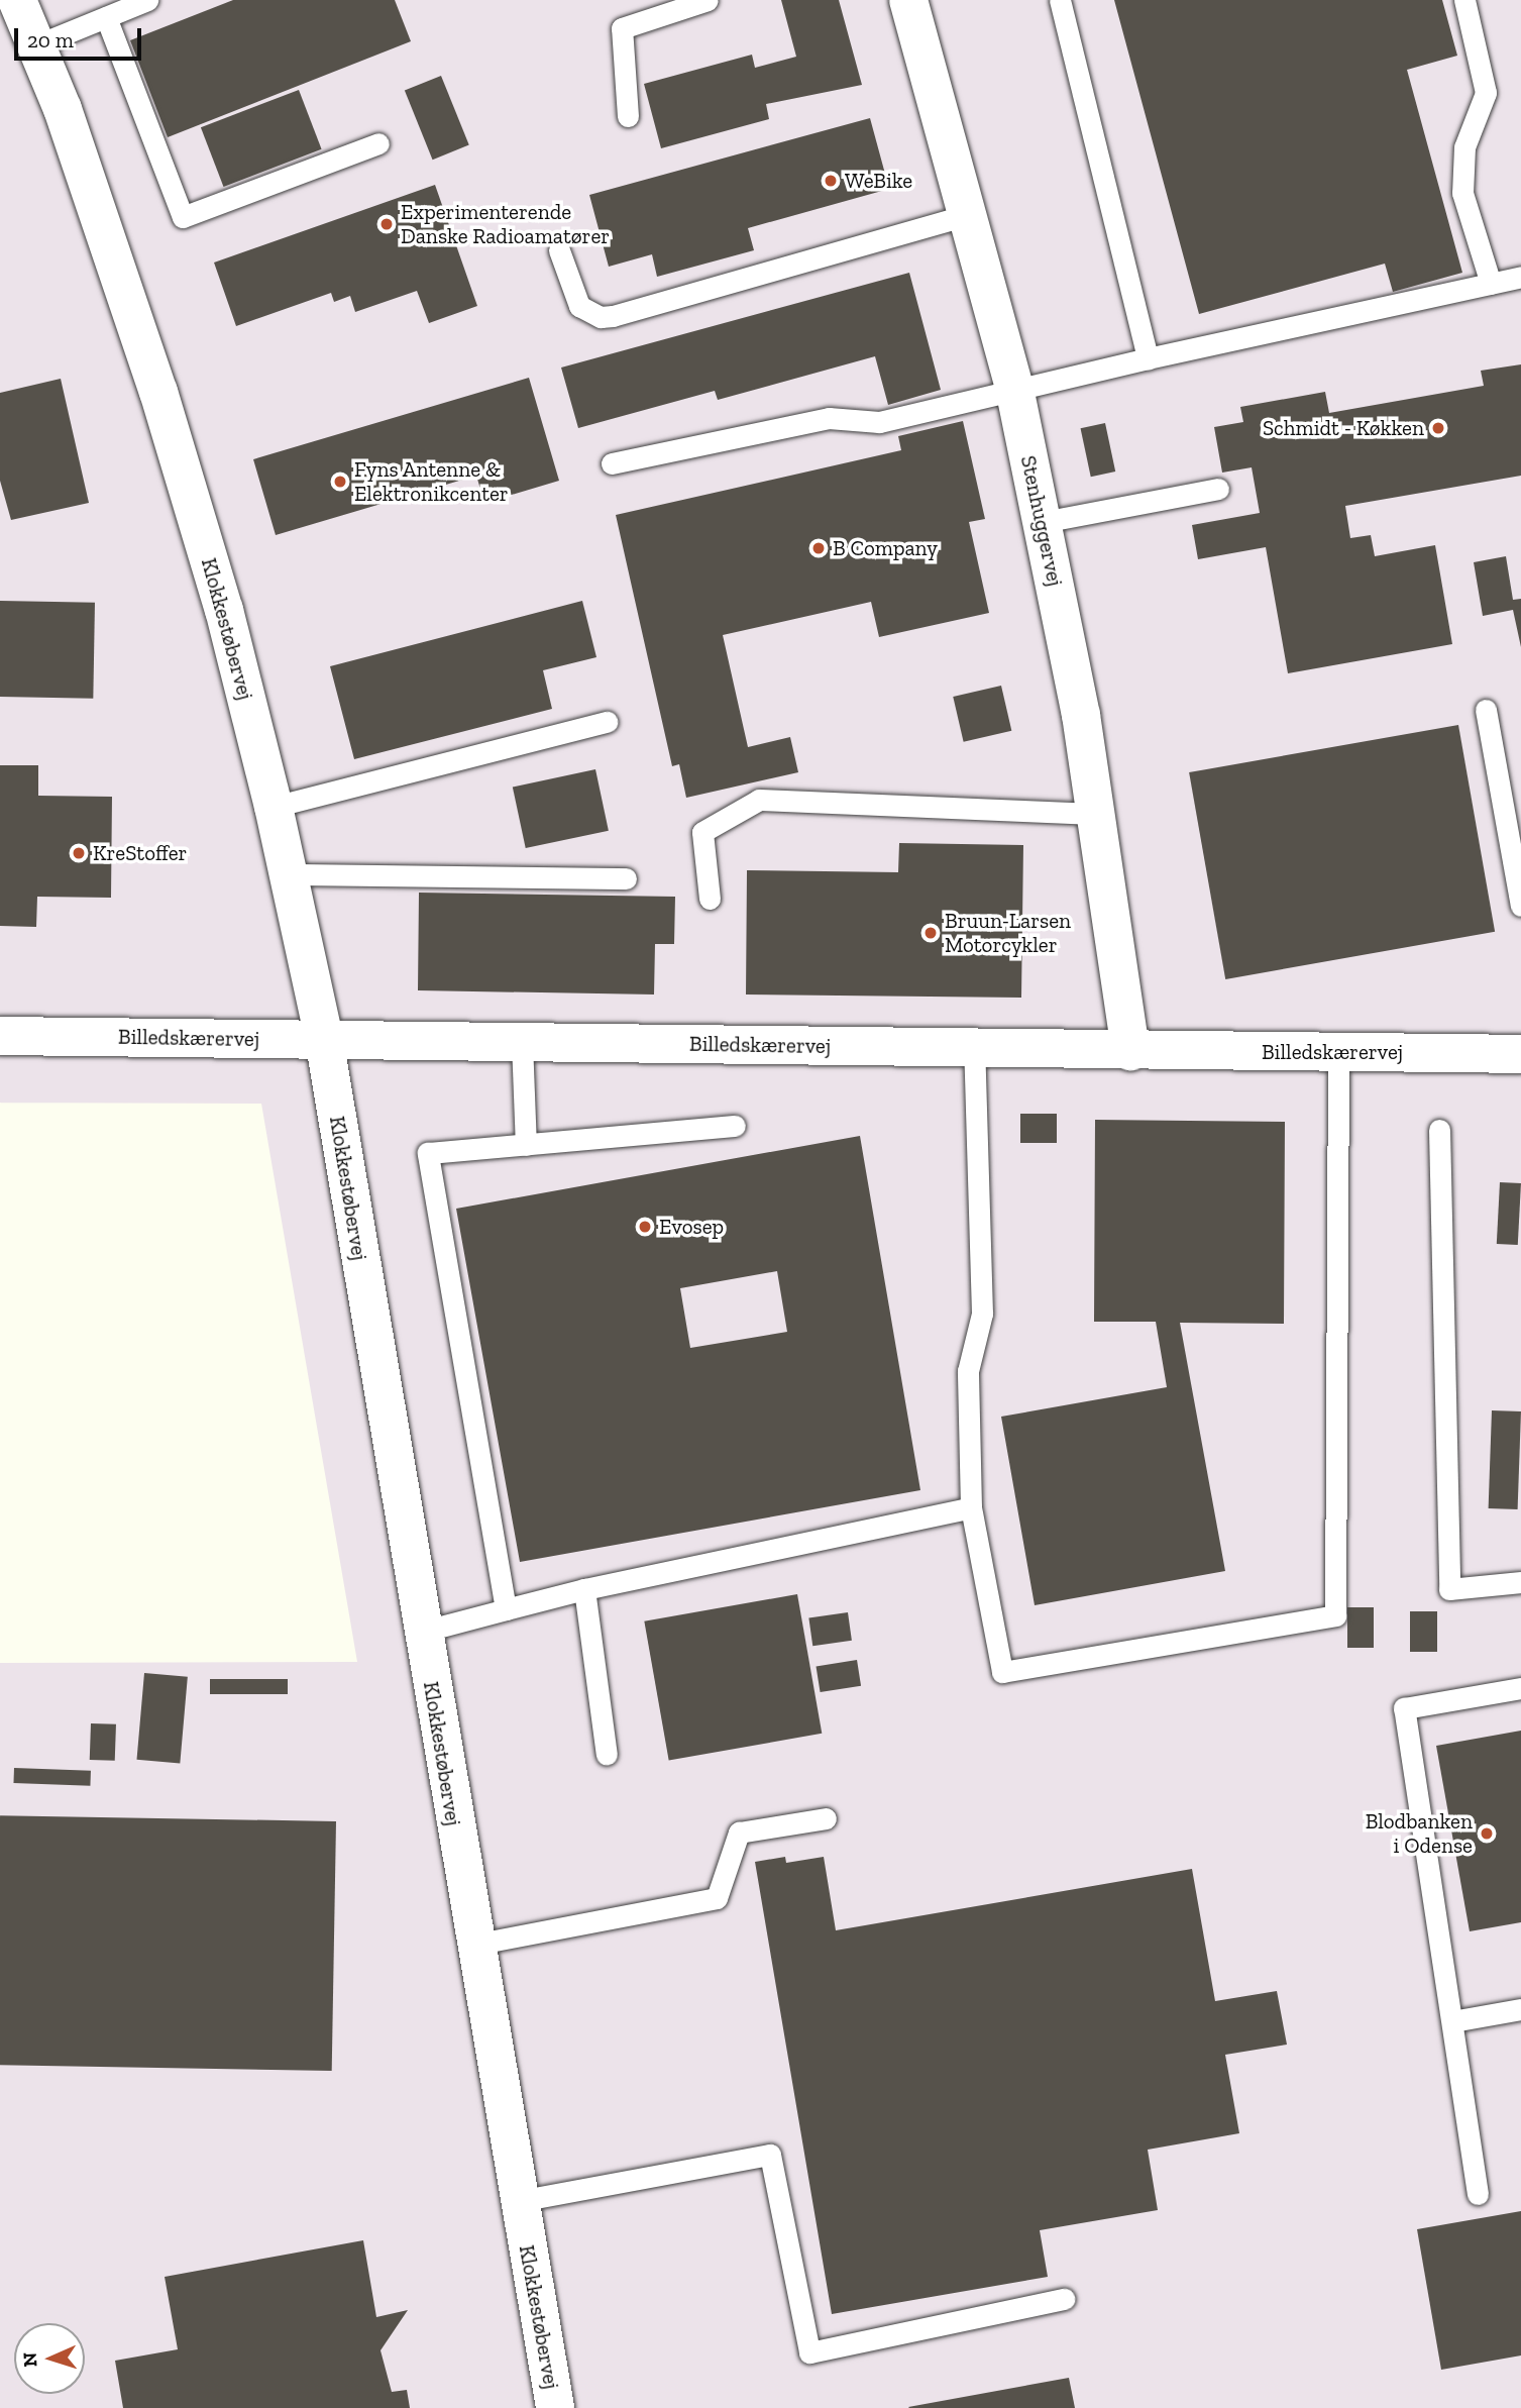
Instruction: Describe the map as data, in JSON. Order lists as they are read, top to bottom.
{
  "streets": {
    "street": ["Stenhuggervej", "Klokkestøbervej", "Billedskærervej"]
  },
  "crossings": [
    ["Stenhuggervej", "Billedskærervej"],
    ["Klokkestøbervej", "Billedskærervej"]
  ],
  "places": [
    "WeBike",
    "Experimenterende Danske Radioamatører",
    "Schmidt - Køkken",
    "Fyns Antenne & Elektronikcenter",
    "B Company",
    "KreStoffer",
    "Bruun-Larsen Motorcykler",
    "Evosep",
    "Blodbanken i Odense"
  ],
  "scale_bar": "20 m",
  "north": "left"
}
